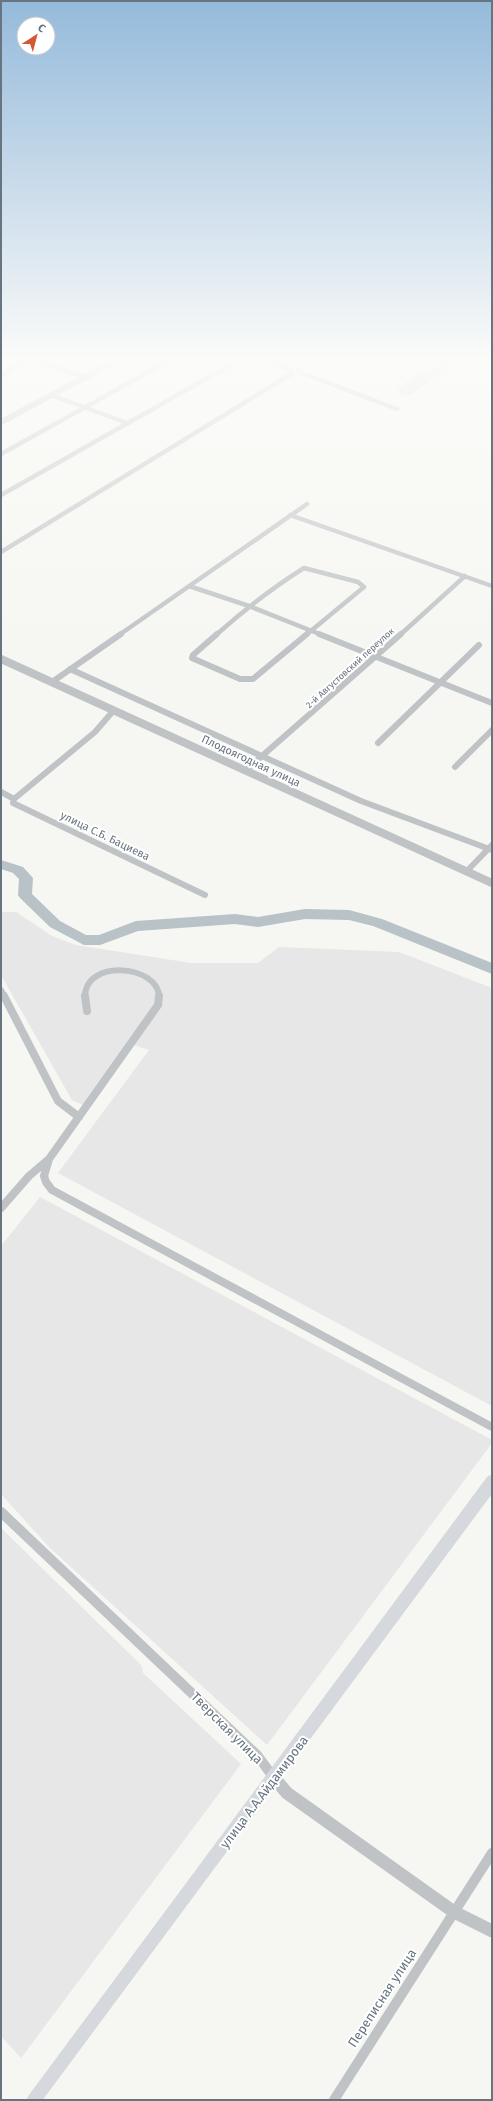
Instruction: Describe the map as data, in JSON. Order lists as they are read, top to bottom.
{
  "streets": {
    "main road": ["улица А.А.Айдамирова"],
    "street": [
      "2-й Августовский переулок",
      "Плодоягодная улица",
      "улица С.Б. Бациева",
      "Тверская улица",
      "Переписная улица"
    ]
  },
  "crossings": [
    ["2-й Августовский переулок", "Плодоягодная улица"],
    ["Тверская улица", "улица А.А.Айдамирова"],
    ["Тверская улица", "Переписная улица"]
  ],
  "north": "top right"
}
